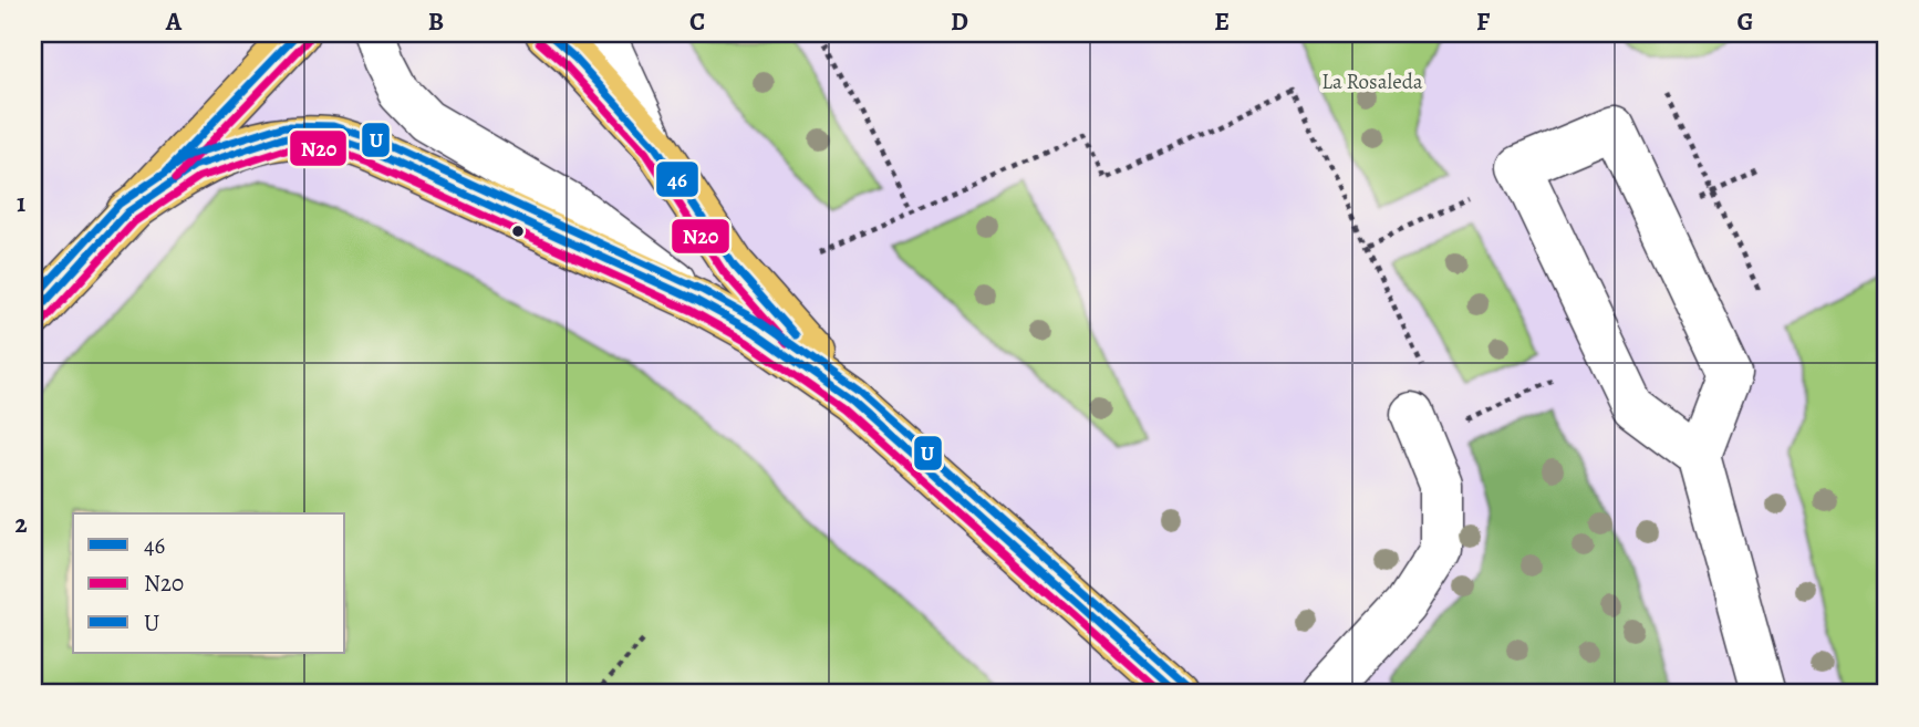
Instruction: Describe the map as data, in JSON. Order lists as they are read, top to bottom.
{
  "parks": ["La Rosaleda"],
  "lines": ["transit line 46", "transit line N20", "transit line U"],
  "legend": ["46", "N20", "U"],
  "grid": {
    "columns": [
      "A",
      "B",
      "C",
      "D",
      "E",
      "F",
      "G"
    ],
    "rows": ["1", "2"]
  }
}
